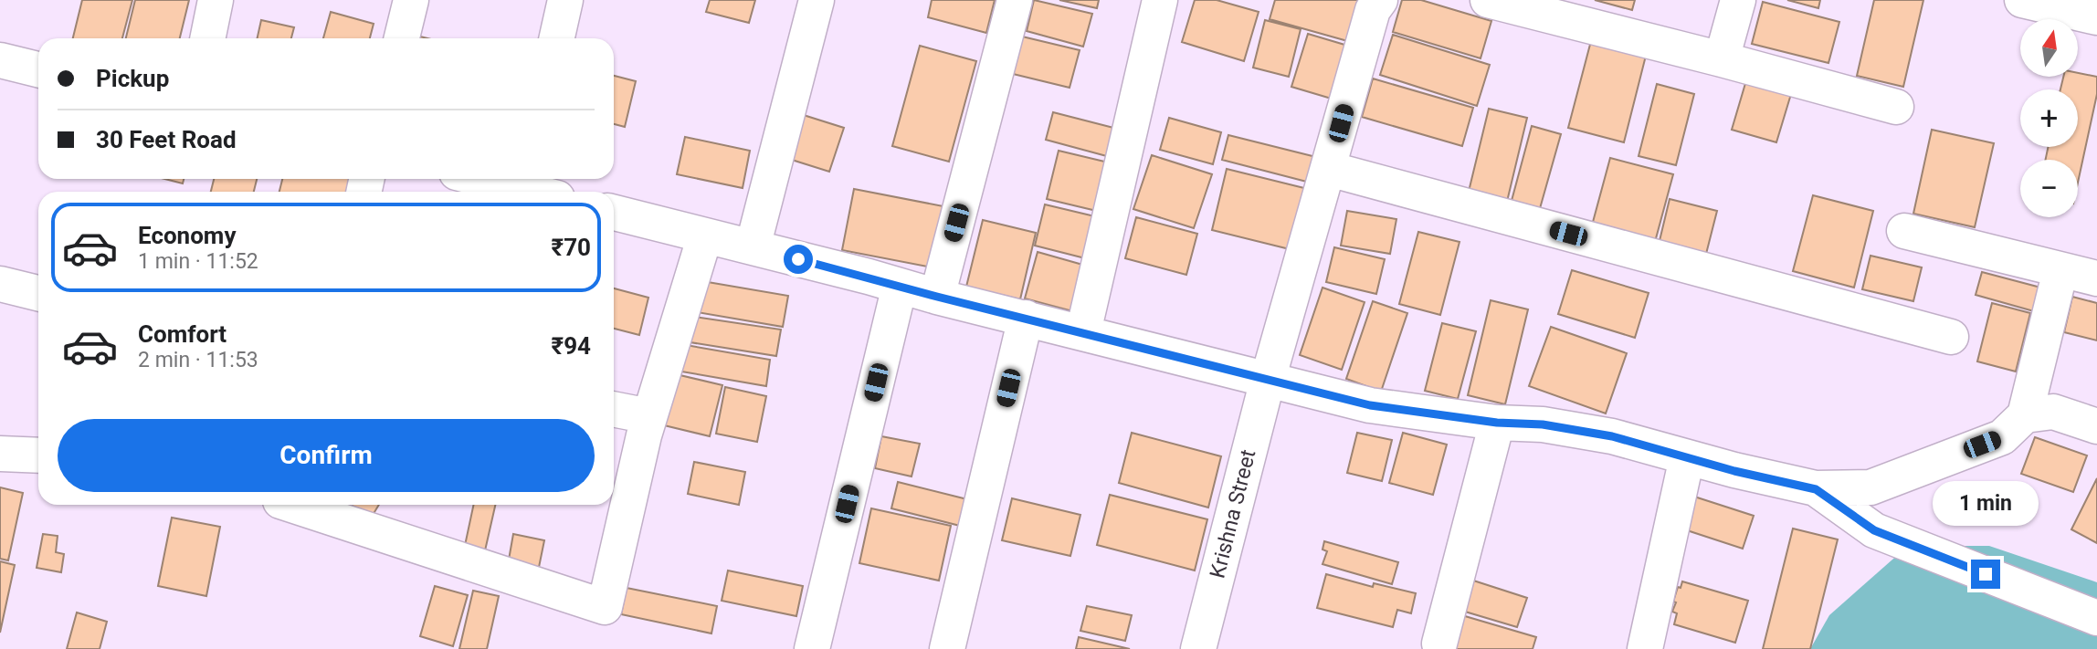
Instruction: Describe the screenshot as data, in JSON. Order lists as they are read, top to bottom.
{
  "streets": {
    "street": ["Krishna Street"]
  },
  "north": "top",
  "page": {
    "map_buttons": ["+", "−"],
    "banner": ["Pickup", "30 Feet Road"],
    "list": [
      {
        "name": "Economy",
        "note": "1 min · 11:52",
        "value": "₹70"
      },
      {
        "name": "Comfort",
        "note": "2 min · 11:53",
        "value": "₹94"
      }
    ],
    "buttons": "Confirm",
    "bubble": "1 min"
  }
}
